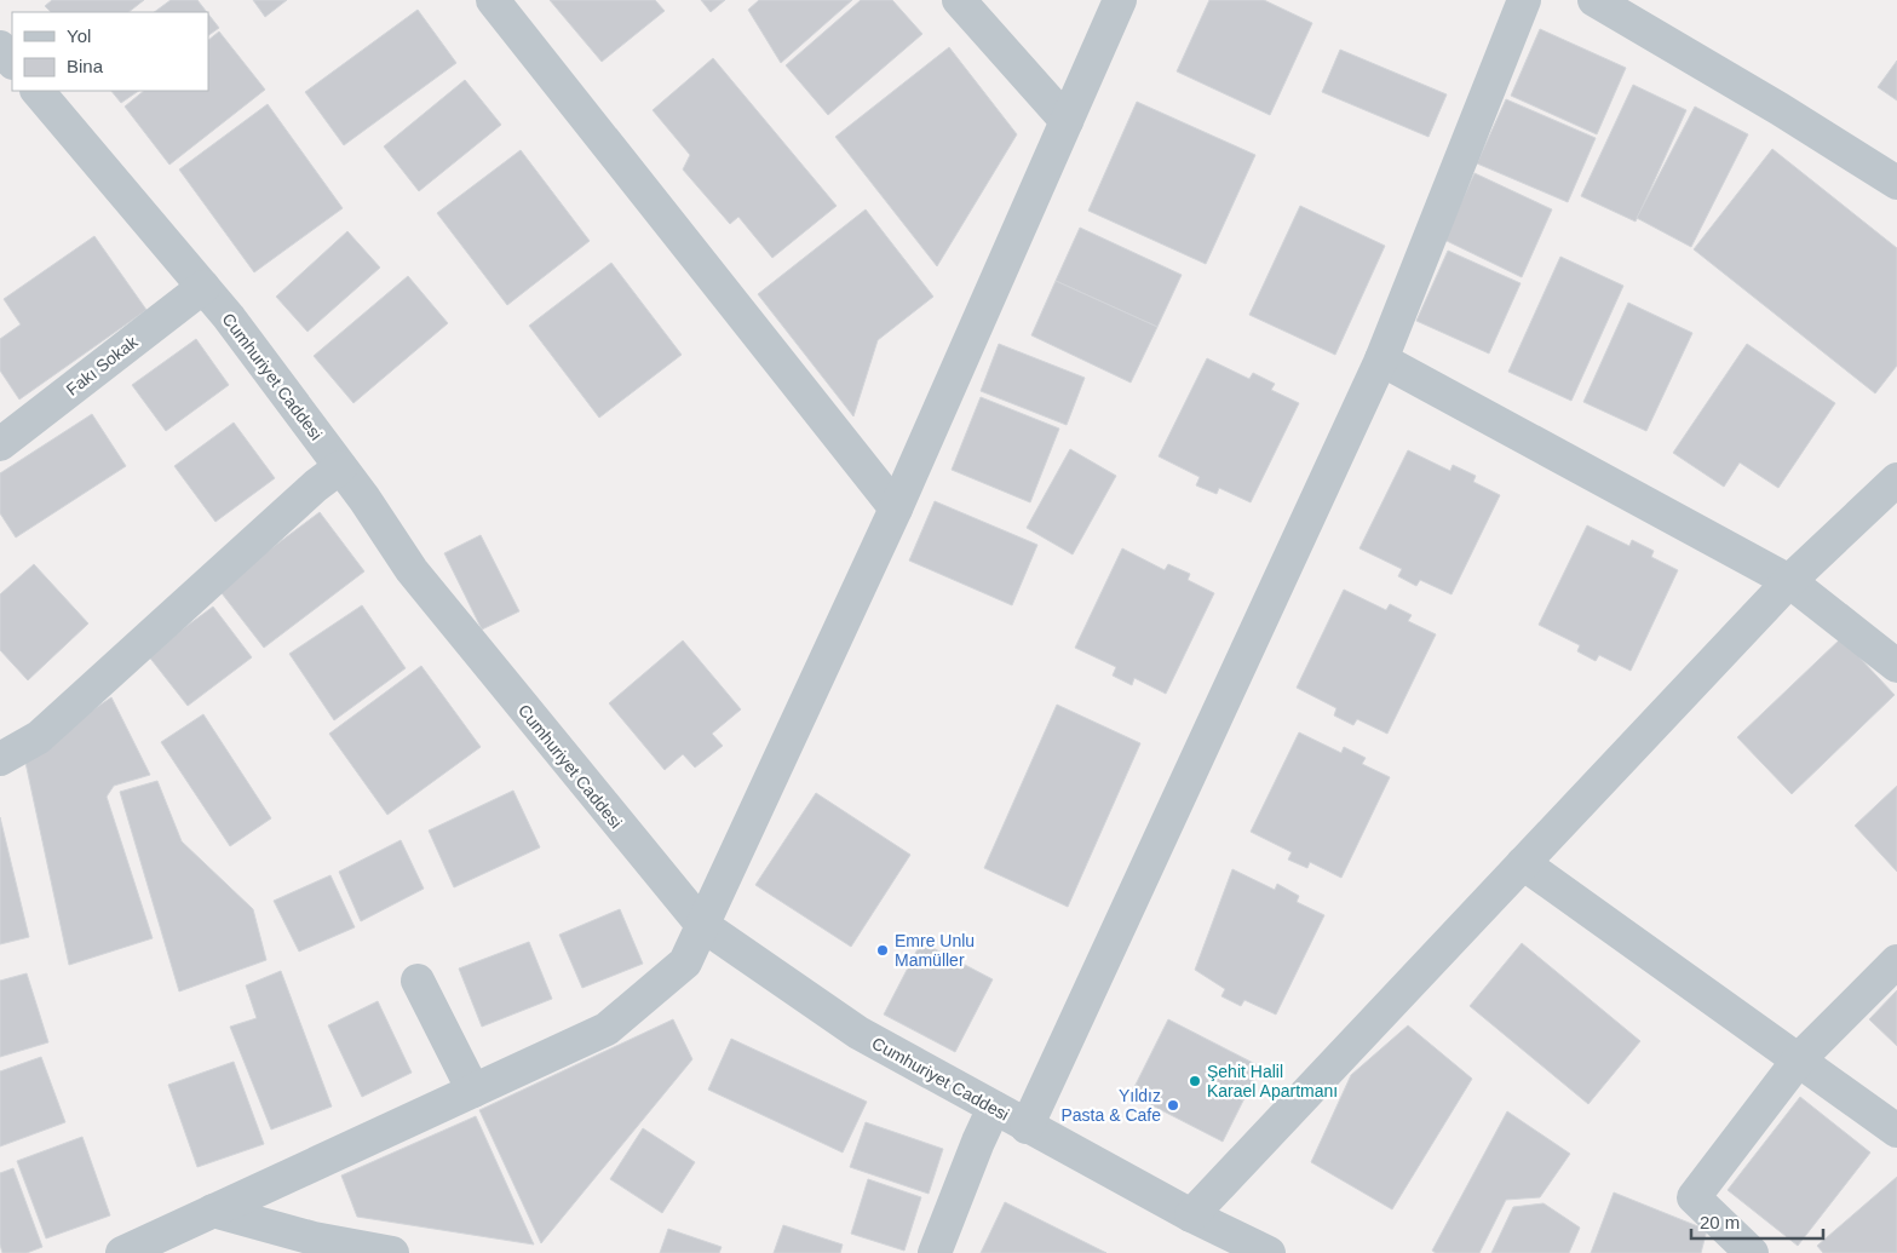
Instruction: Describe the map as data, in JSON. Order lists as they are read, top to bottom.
{
  "streets": {
    "street": ["Fakı Sokak", "Cumhuriyet Caddesi"]
  },
  "crossings": [
    ["Fakı Sokak", "Cumhuriyet Caddesi"]
  ],
  "places": ["Emre Unlu Mamüller", "Şehit Halil Karael Apartmanı", "Yıldız Pasta & Cafe"],
  "legend": ["Yol", "Bina"],
  "scale_bar": "20 m"
}
